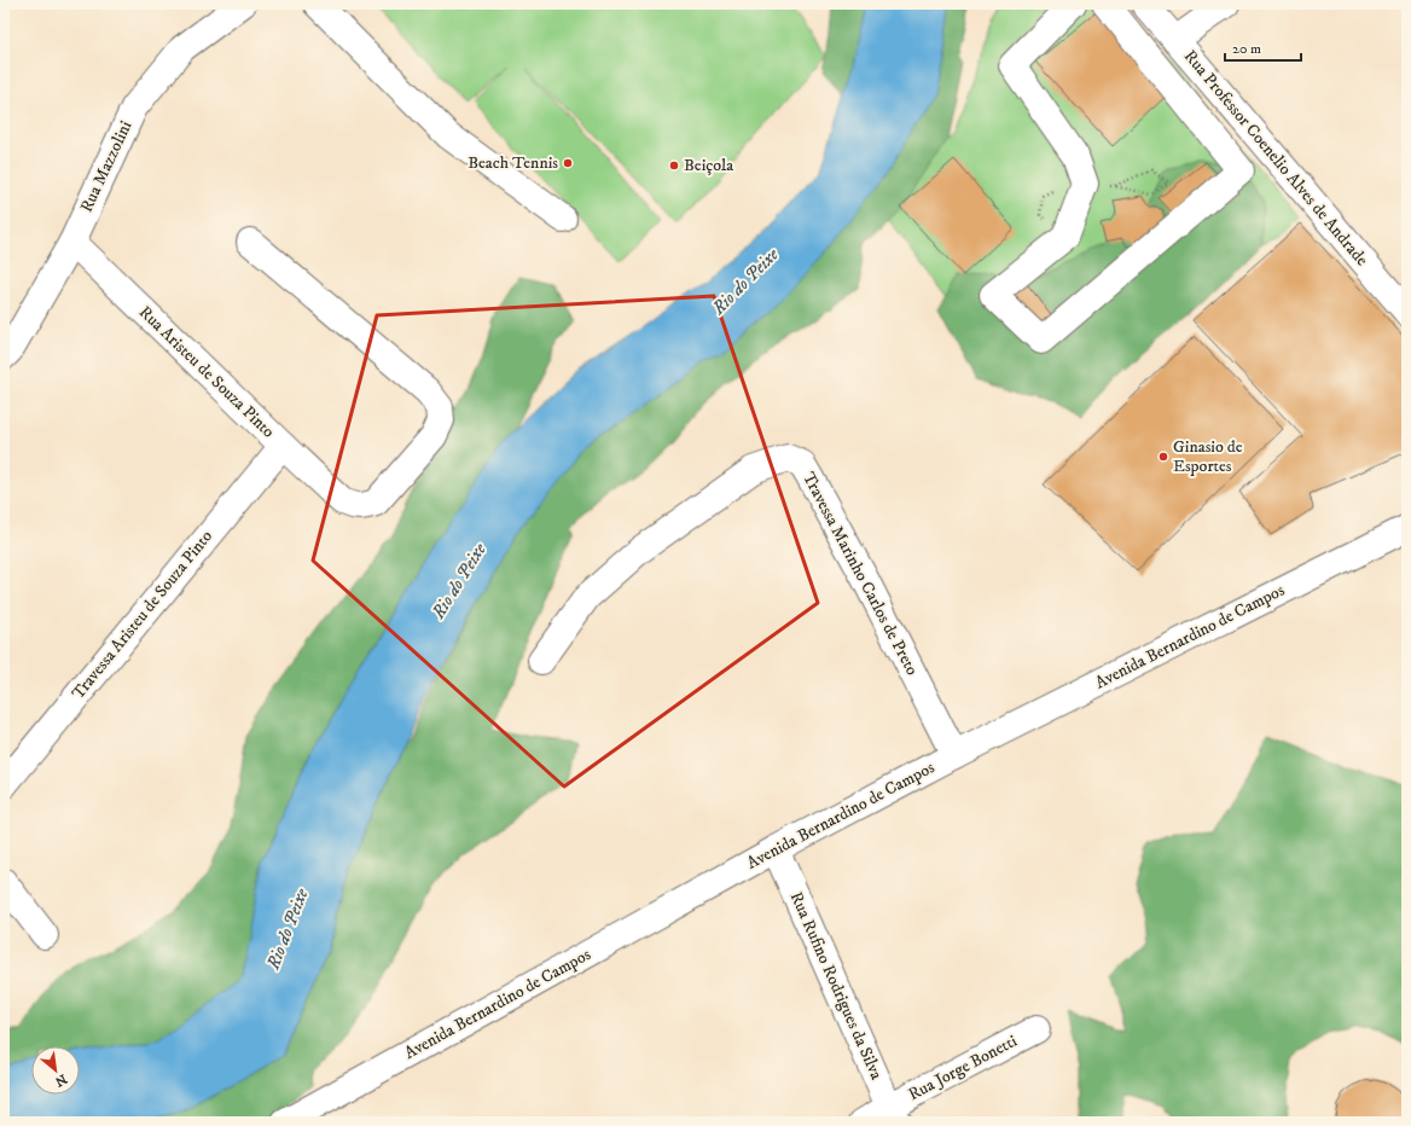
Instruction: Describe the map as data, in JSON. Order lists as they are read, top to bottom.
{
  "streets": {
    "street": [
      "Rua Professor Coenelio Alves de Andrade",
      "Rua Mazzolini",
      "Rua Aristeu de Souza Pinto",
      "Travessa Marinho Carlos de Preto",
      "Travessa Aristeu de Souza Pinto",
      "Avenida Bernardino de Campos",
      "Rua Rufino Rodrigues da Silva",
      "Rua Jorge Bonetti"
    ]
  },
  "crossings": [
    ["Rua Mazzolini", "Rua Aristeu de Souza Pinto"],
    ["Rua Aristeu de Souza Pinto", "Travessa Aristeu de Souza Pinto"],
    ["Travessa Marinho Carlos de Preto", "Avenida Bernardino de Campos"],
    ["Avenida Bernardino de Campos", "Rua Rufino Rodrigues da Silva"],
    ["Rua Rufino Rodrigues da Silva", "Rua Jorge Bonetti"]
  ],
  "water": ["Rio do Peixe"],
  "places": ["Beach Tennis", "Beiçola", "Ginasio de Esportes"],
  "scale_bar": "20 m",
  "north": "bottom right"
}
